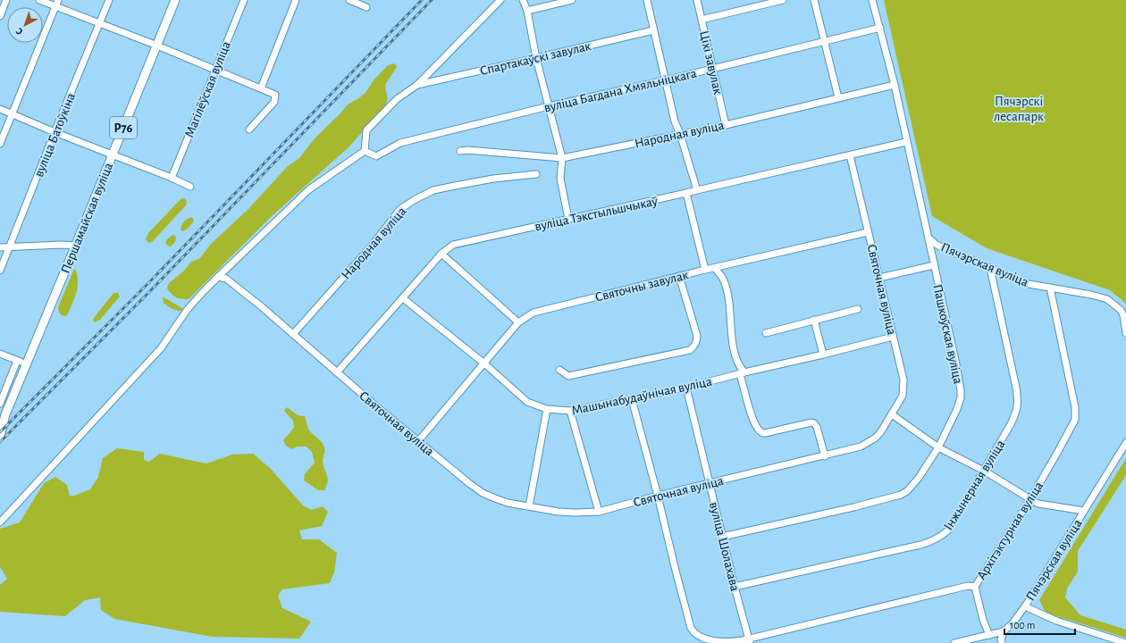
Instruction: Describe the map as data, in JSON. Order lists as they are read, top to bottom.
{
  "streets": {
    "main road": ["Р76", "Першамайская вуліца"],
    "street": [
      "Спартакаўскі завулак",
      "Ціхі завулак",
      "Магілёўская вуліца",
      "вуліца Багдана Хмяльніцкага",
      "Народная вуліца",
      "вуліца Батоўкіна",
      "вуліца Тэкстыльшчыкаў",
      "Пячэрская вуліца",
      "Святочны завулак",
      "Святочная вуліца",
      "Пашкоўская вуліца",
      "Машынабудаўнічая вуліца",
      "Інжынерная вуліца",
      "Архітэктурная вуліца",
      "вуліца Шолахава"
    ]
  },
  "crossings": [
    ["Ціхі завулак", "вуліца Багдана Хмяльніцкага"],
    ["Ціхі завулак", "Народная вуліца"],
    ["вуліца Багдана Хмяльніцкага", "Пашкоўская вуліца"],
    ["Народная вуліца", "Святочная вуліца"],
    ["Народная вуліца", "Пашкоўская вуліца"],
    ["вуліца Тэкстыльшчыкаў", "Святочная вуліца"],
    ["вуліца Тэкстыльшчыкаў", "Пашкоўская вуліца"],
    ["вуліца Тэкстыльшчыкаў", "Машынабудаўнічая вуліца"],
    ["Пячэрская вуліца", "Пашкоўская вуліца"],
    ["Пячэрская вуліца", "Інжынерная вуліца"],
    ["Пячэрская вуліца", "Архітэктурная вуліца"],
    ["Святочны завулак", "Святочная вуліца"],
    ["Святочны завулак", "Машынабудаўнічая вуліца"],
    ["Святочная вуліца", "Машынабудаўнічая вуліца"],
    ["Святочная вуліца", "Архітэктурная вуліца"],
    ["Святочная вуліца", "вуліца Шолахава"],
    ["Пашкоўская вуліца", "вуліца Шолахава"],
    ["Машынабудаўнічая вуліца", "вуліца Шолахава"],
    ["Інжынерная вуліца", "вуліца Шолахава"],
    ["Архітэктурная вуліца", "вуліца Шолахава"]
  ],
  "parks": ["Пячэрскі лесапарк"],
  "scale_bar": "100 m",
  "north": "bottom left"
}
